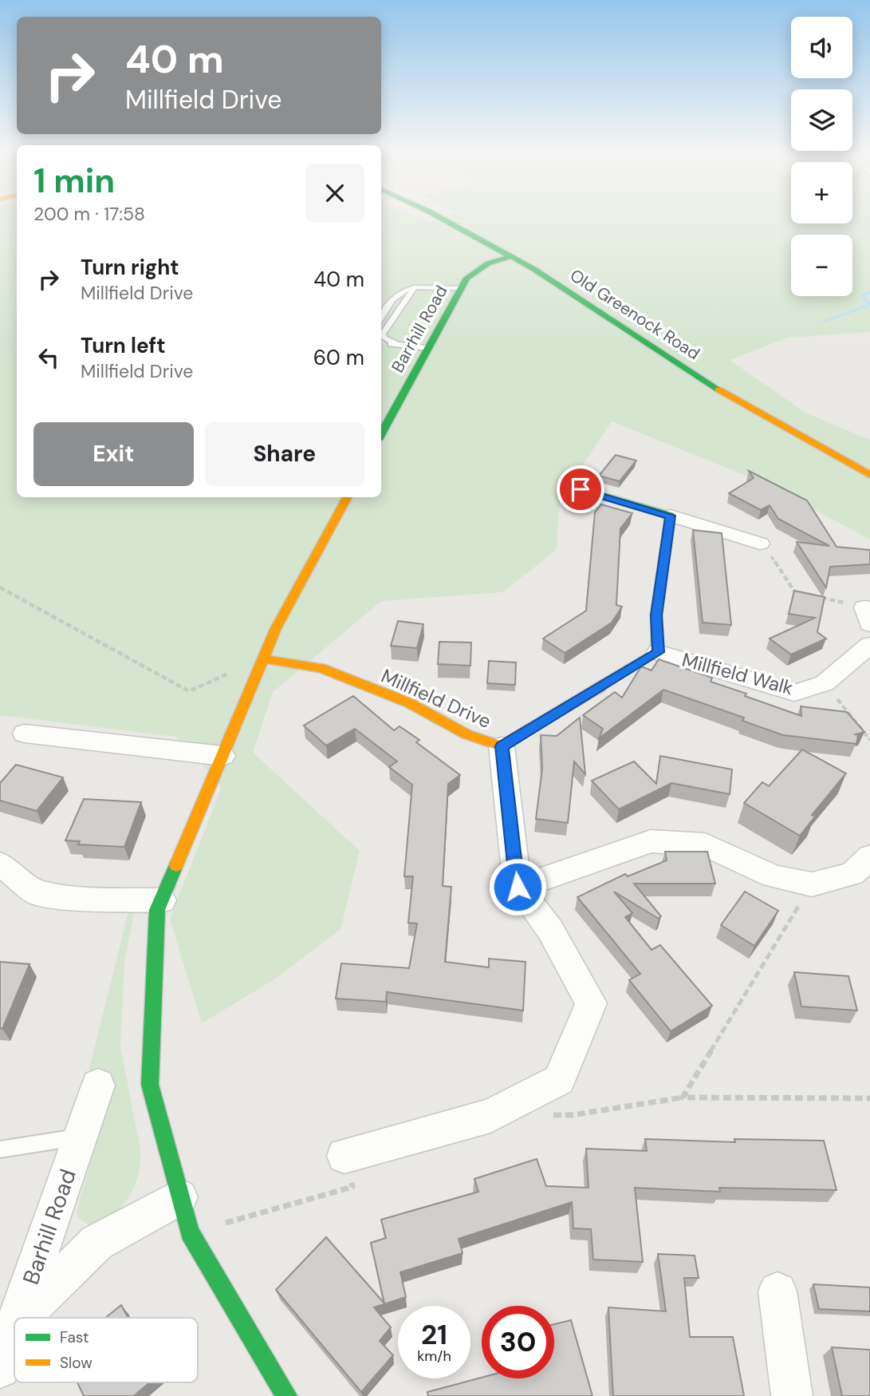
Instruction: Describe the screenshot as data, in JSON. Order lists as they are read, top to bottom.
{
  "streets": {
    "street": [
      "Old Greenock Road",
      "Barrhill Road",
      "Millfield Walk",
      "Millfield Drive",
      "Barhill Road"
    ]
  },
  "crossings": [
    ["Old Greenock Road", "Barrhill Road"],
    ["Millfield Walk", "Millfield Drive"]
  ],
  "legend": ["Fast", "Slow"],
  "page": {
    "map_buttons": ["+", "−"],
    "turn": ["40 m", "Millfield Drive"],
    "heading": ["1 min", "200 m · 17:58"],
    "list": [
      {
        "name": "Turn right",
        "note": "Millfield Drive",
        "value": "40 m"
      },
      {
        "name": "Turn left",
        "note": "Millfield Drive",
        "value": "60 m"
      }
    ],
    "buttons": ["Exit", "Share"],
    "speed": "21 km/h",
    "limit": "30"
  }
}
